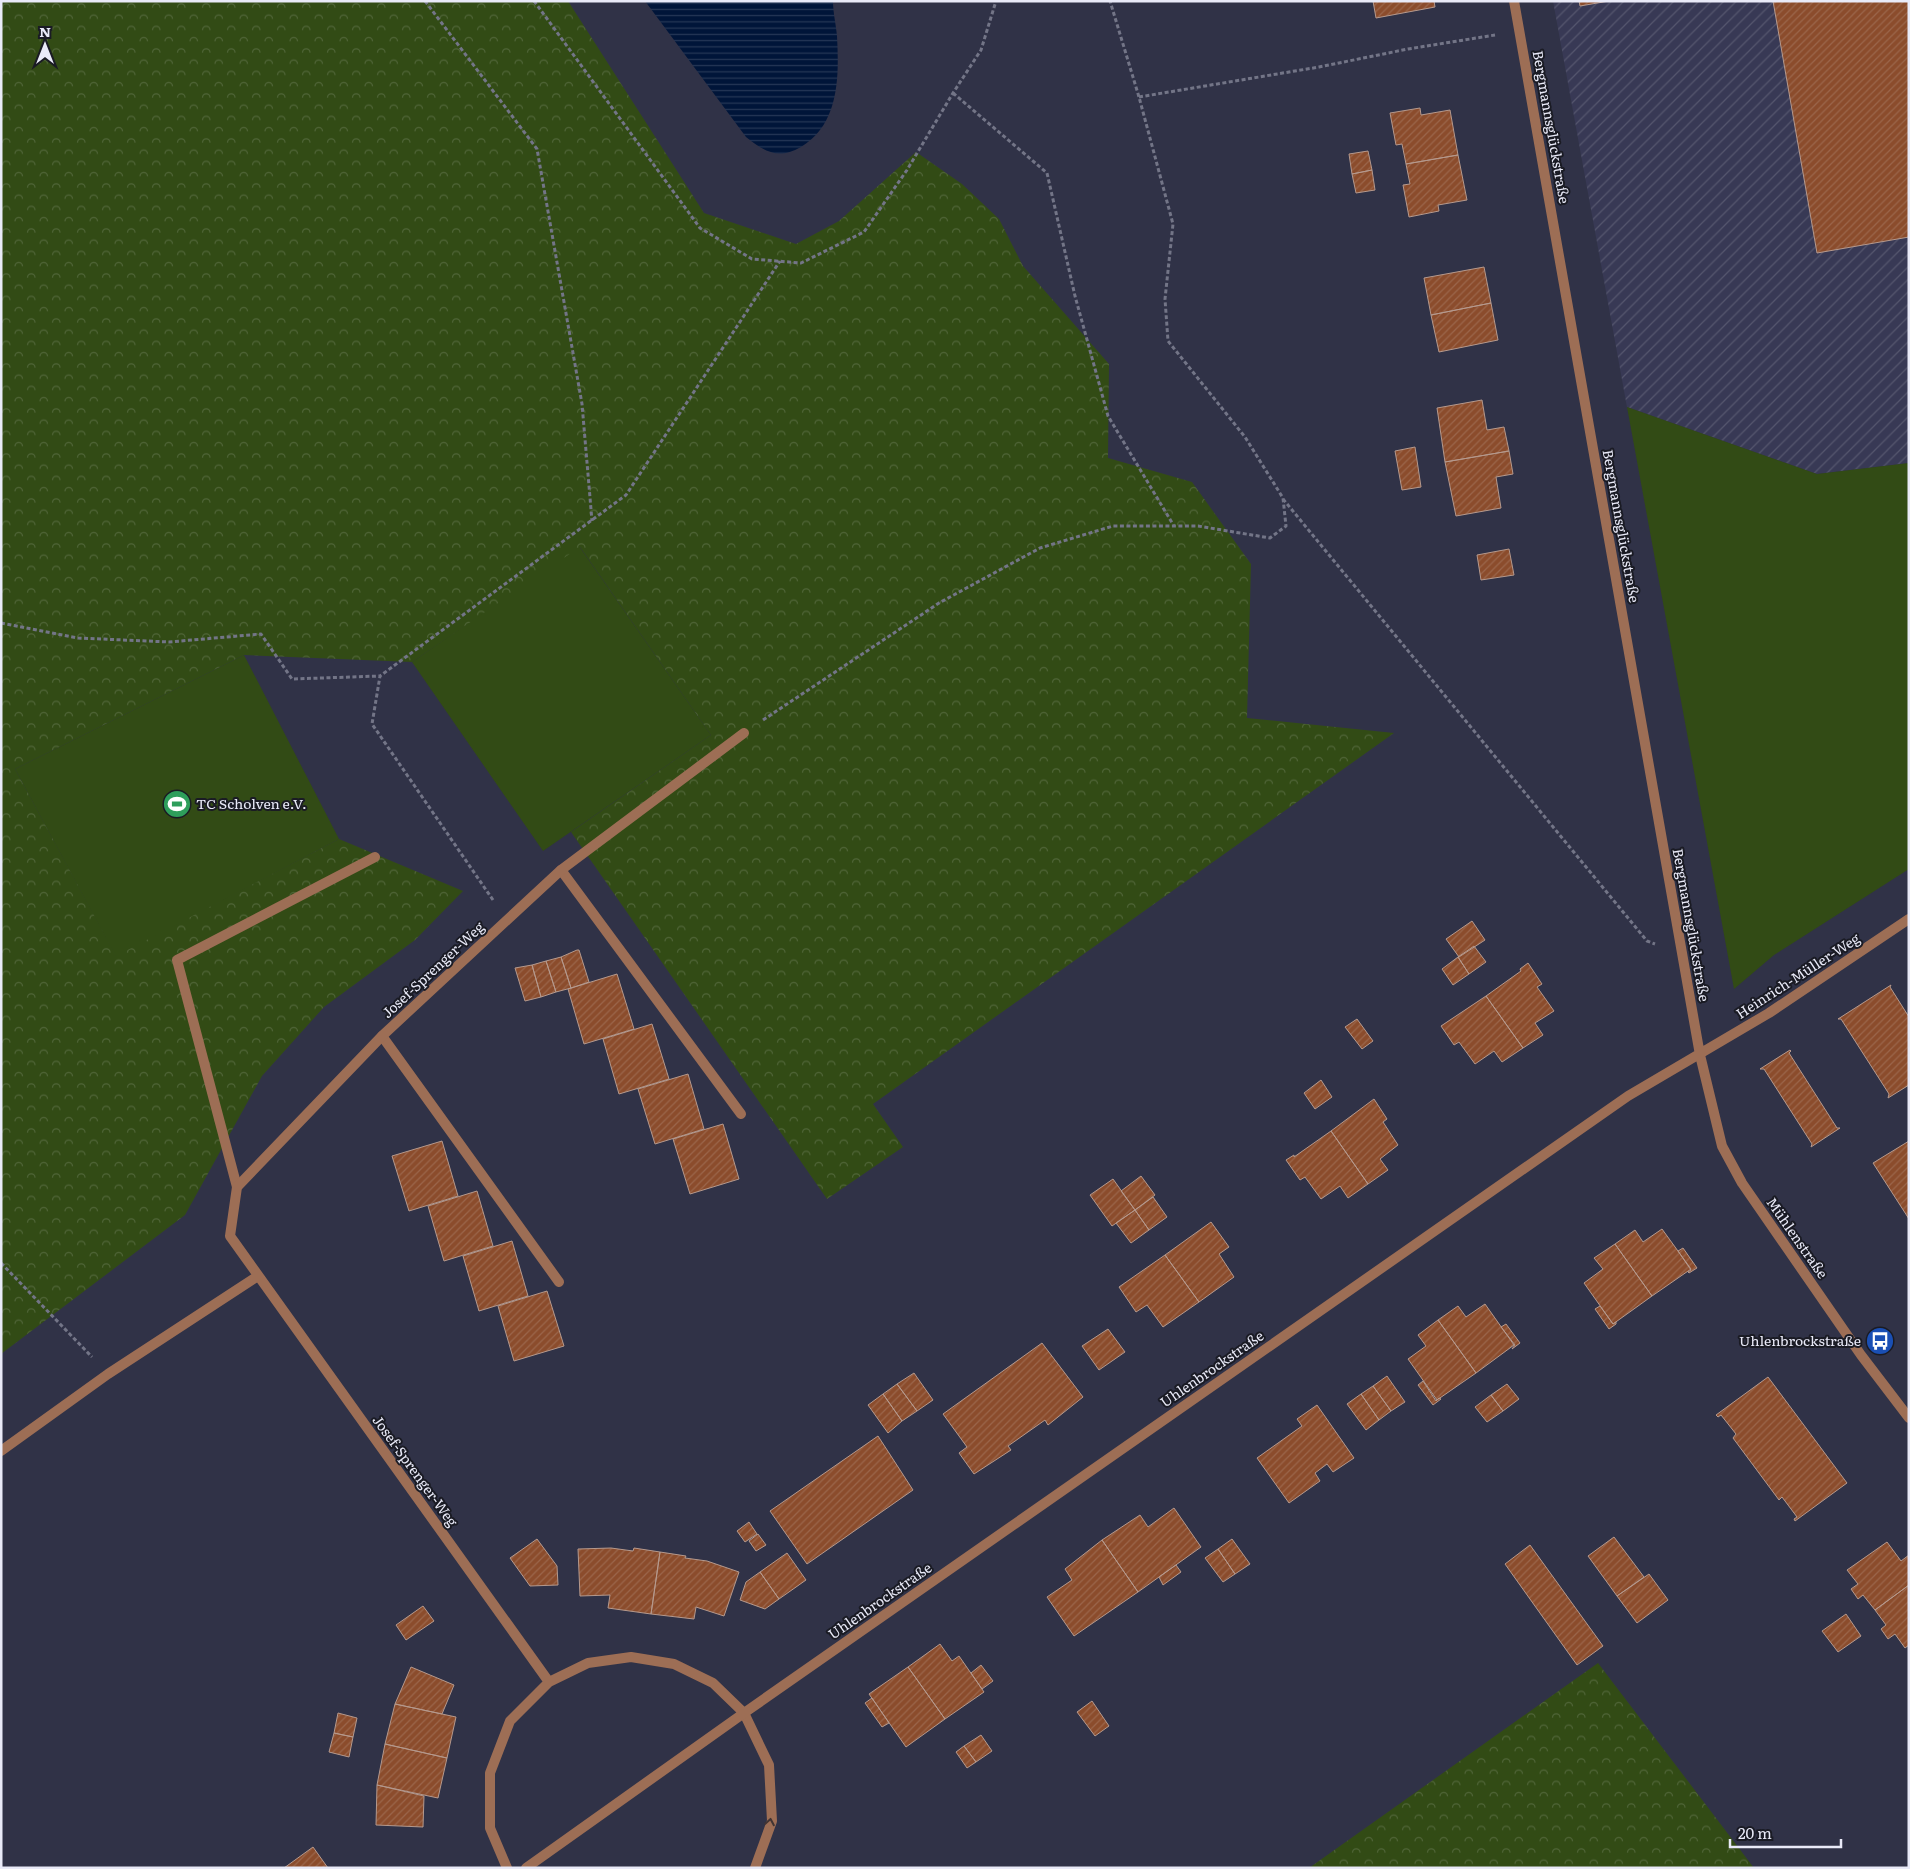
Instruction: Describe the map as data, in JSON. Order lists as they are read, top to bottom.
{
  "streets": {
    "street": [
      "Bergmannsglückstraße",
      "Josef-Sprenger-Weg",
      "Heinrich-Müller-Weg",
      "Mühlenstraße",
      "Uhlenbrockstraße"
    ]
  },
  "crossings": [
    ["Bergmannsglückstraße", "Heinrich-Müller-Weg"],
    ["Bergmannsglückstraße", "Mühlenstraße"],
    ["Bergmannsglückstraße", "Uhlenbrockstraße"],
    ["Heinrich-Müller-Weg", "Mühlenstraße"],
    ["Heinrich-Müller-Weg", "Uhlenbrockstraße"],
    ["Mühlenstraße", "Uhlenbrockstraße"]
  ],
  "places": {
    "sports": ["TC Scholven e.V."],
    "bus stop": ["Uhlenbrockstraße"]
  },
  "scale_bar": "20 m",
  "north": "top"
}
